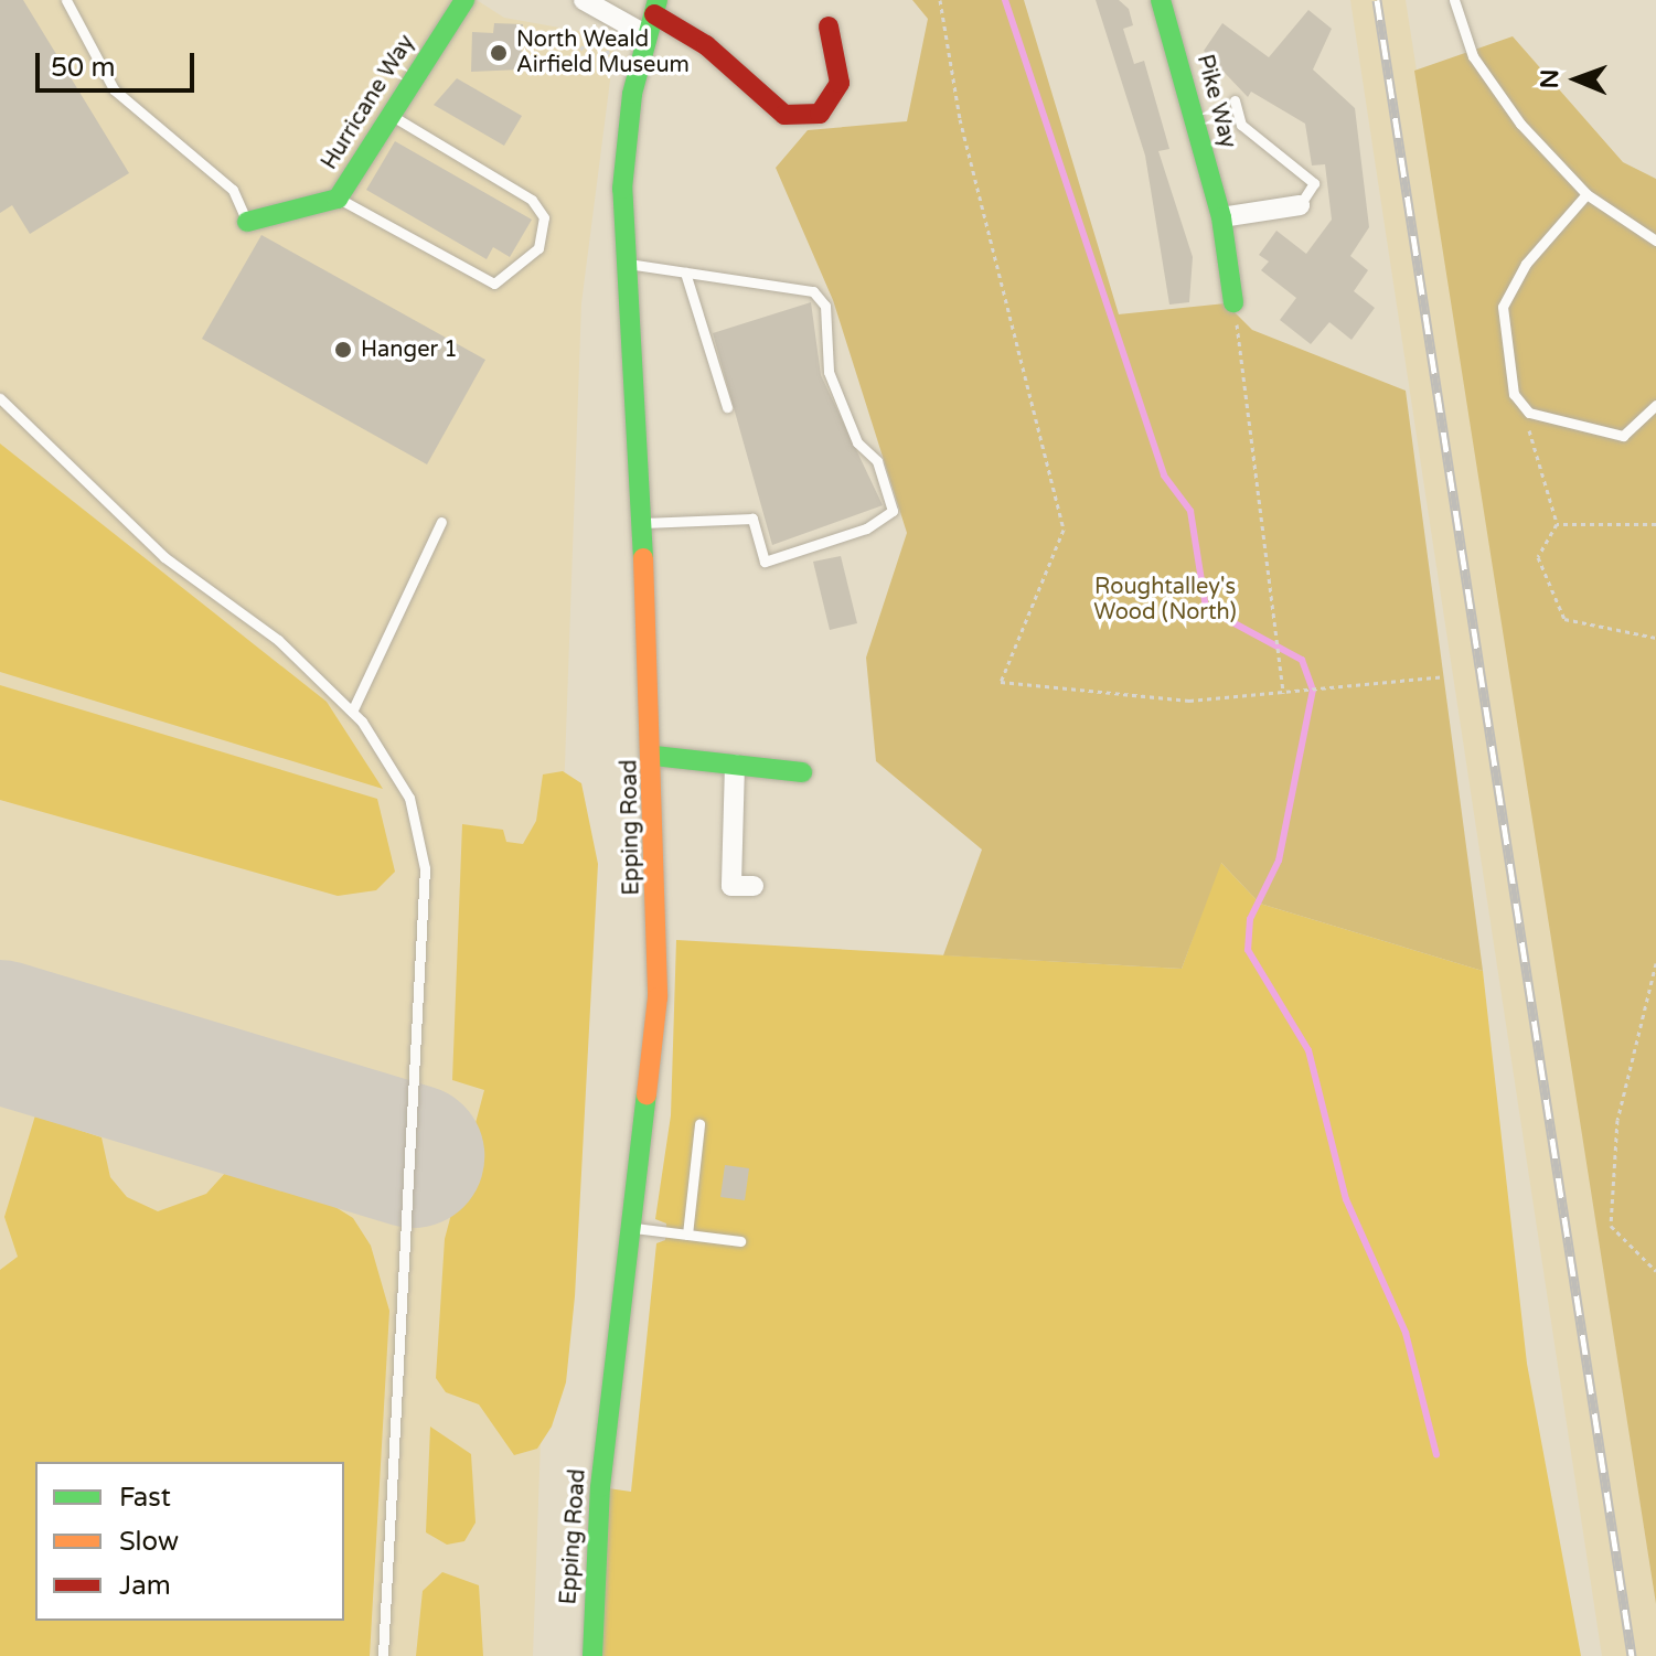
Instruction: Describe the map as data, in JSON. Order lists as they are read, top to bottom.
{
  "streets": {
    "main road": ["Pike Way", "Hurricane Way", "Epping Road"]
  },
  "parks": ["Roughtalley's Wood (North)"],
  "places": ["North Weald Airfield Museum", "Hanger 1"],
  "legend": ["Fast", "Slow", "Jam"],
  "scale_bar": "50 m",
  "north": "left"
}
